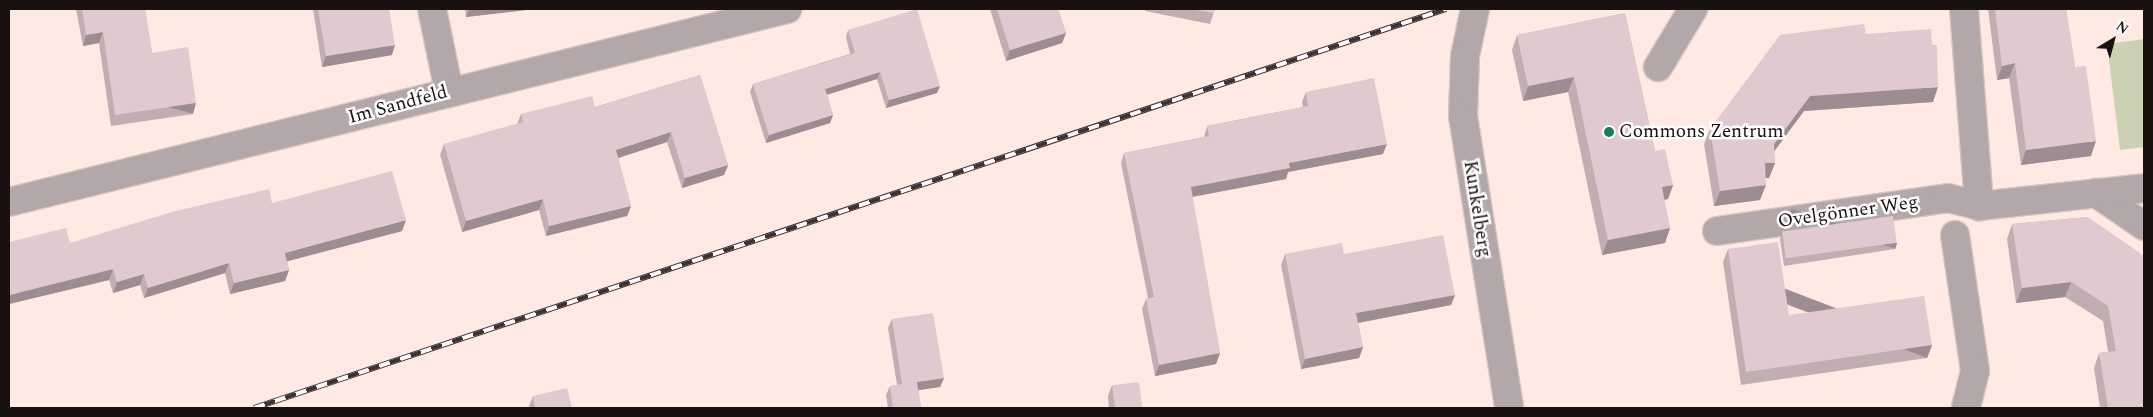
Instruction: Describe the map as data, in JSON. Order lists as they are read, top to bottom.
{
  "streets": {
    "street": ["Im Sandfeld", "Kunkelberg", "Ovelgönner Weg"]
  },
  "places": ["Commons Zentrum"],
  "north": "top right"
}
